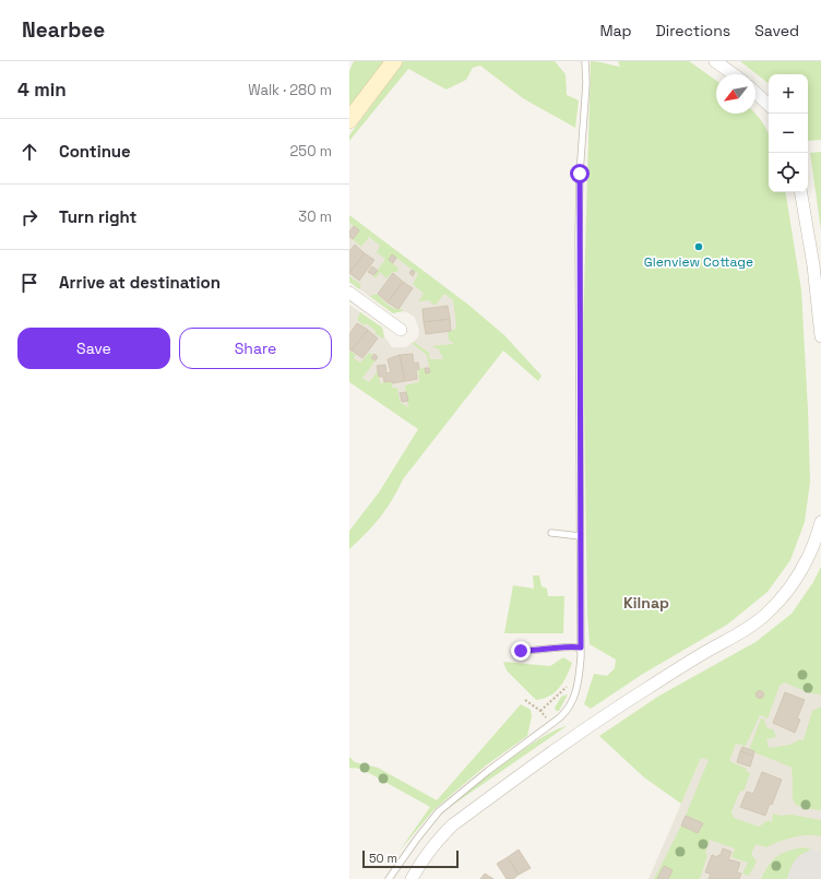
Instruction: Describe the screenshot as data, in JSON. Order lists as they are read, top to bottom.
{
  "districts": ["Kilnap"],
  "places": ["Glenview Cottage"],
  "scale_bar": "50 m",
  "north": "bottom left",
  "page": {
    "header": "Nearbee",
    "nav": ["Map", "Directions", "Saved"],
    "heading": ["4 min", "Walk · 280 m"],
    "map_buttons": ["+", "−"],
    "list": [
      ["Continue", "250 m"],
      ["Turn right", "30 m"],
      "Arrive at destination"
    ],
    "buttons": ["Save", "Share"],
    "scale": "50 m"
  }
}
